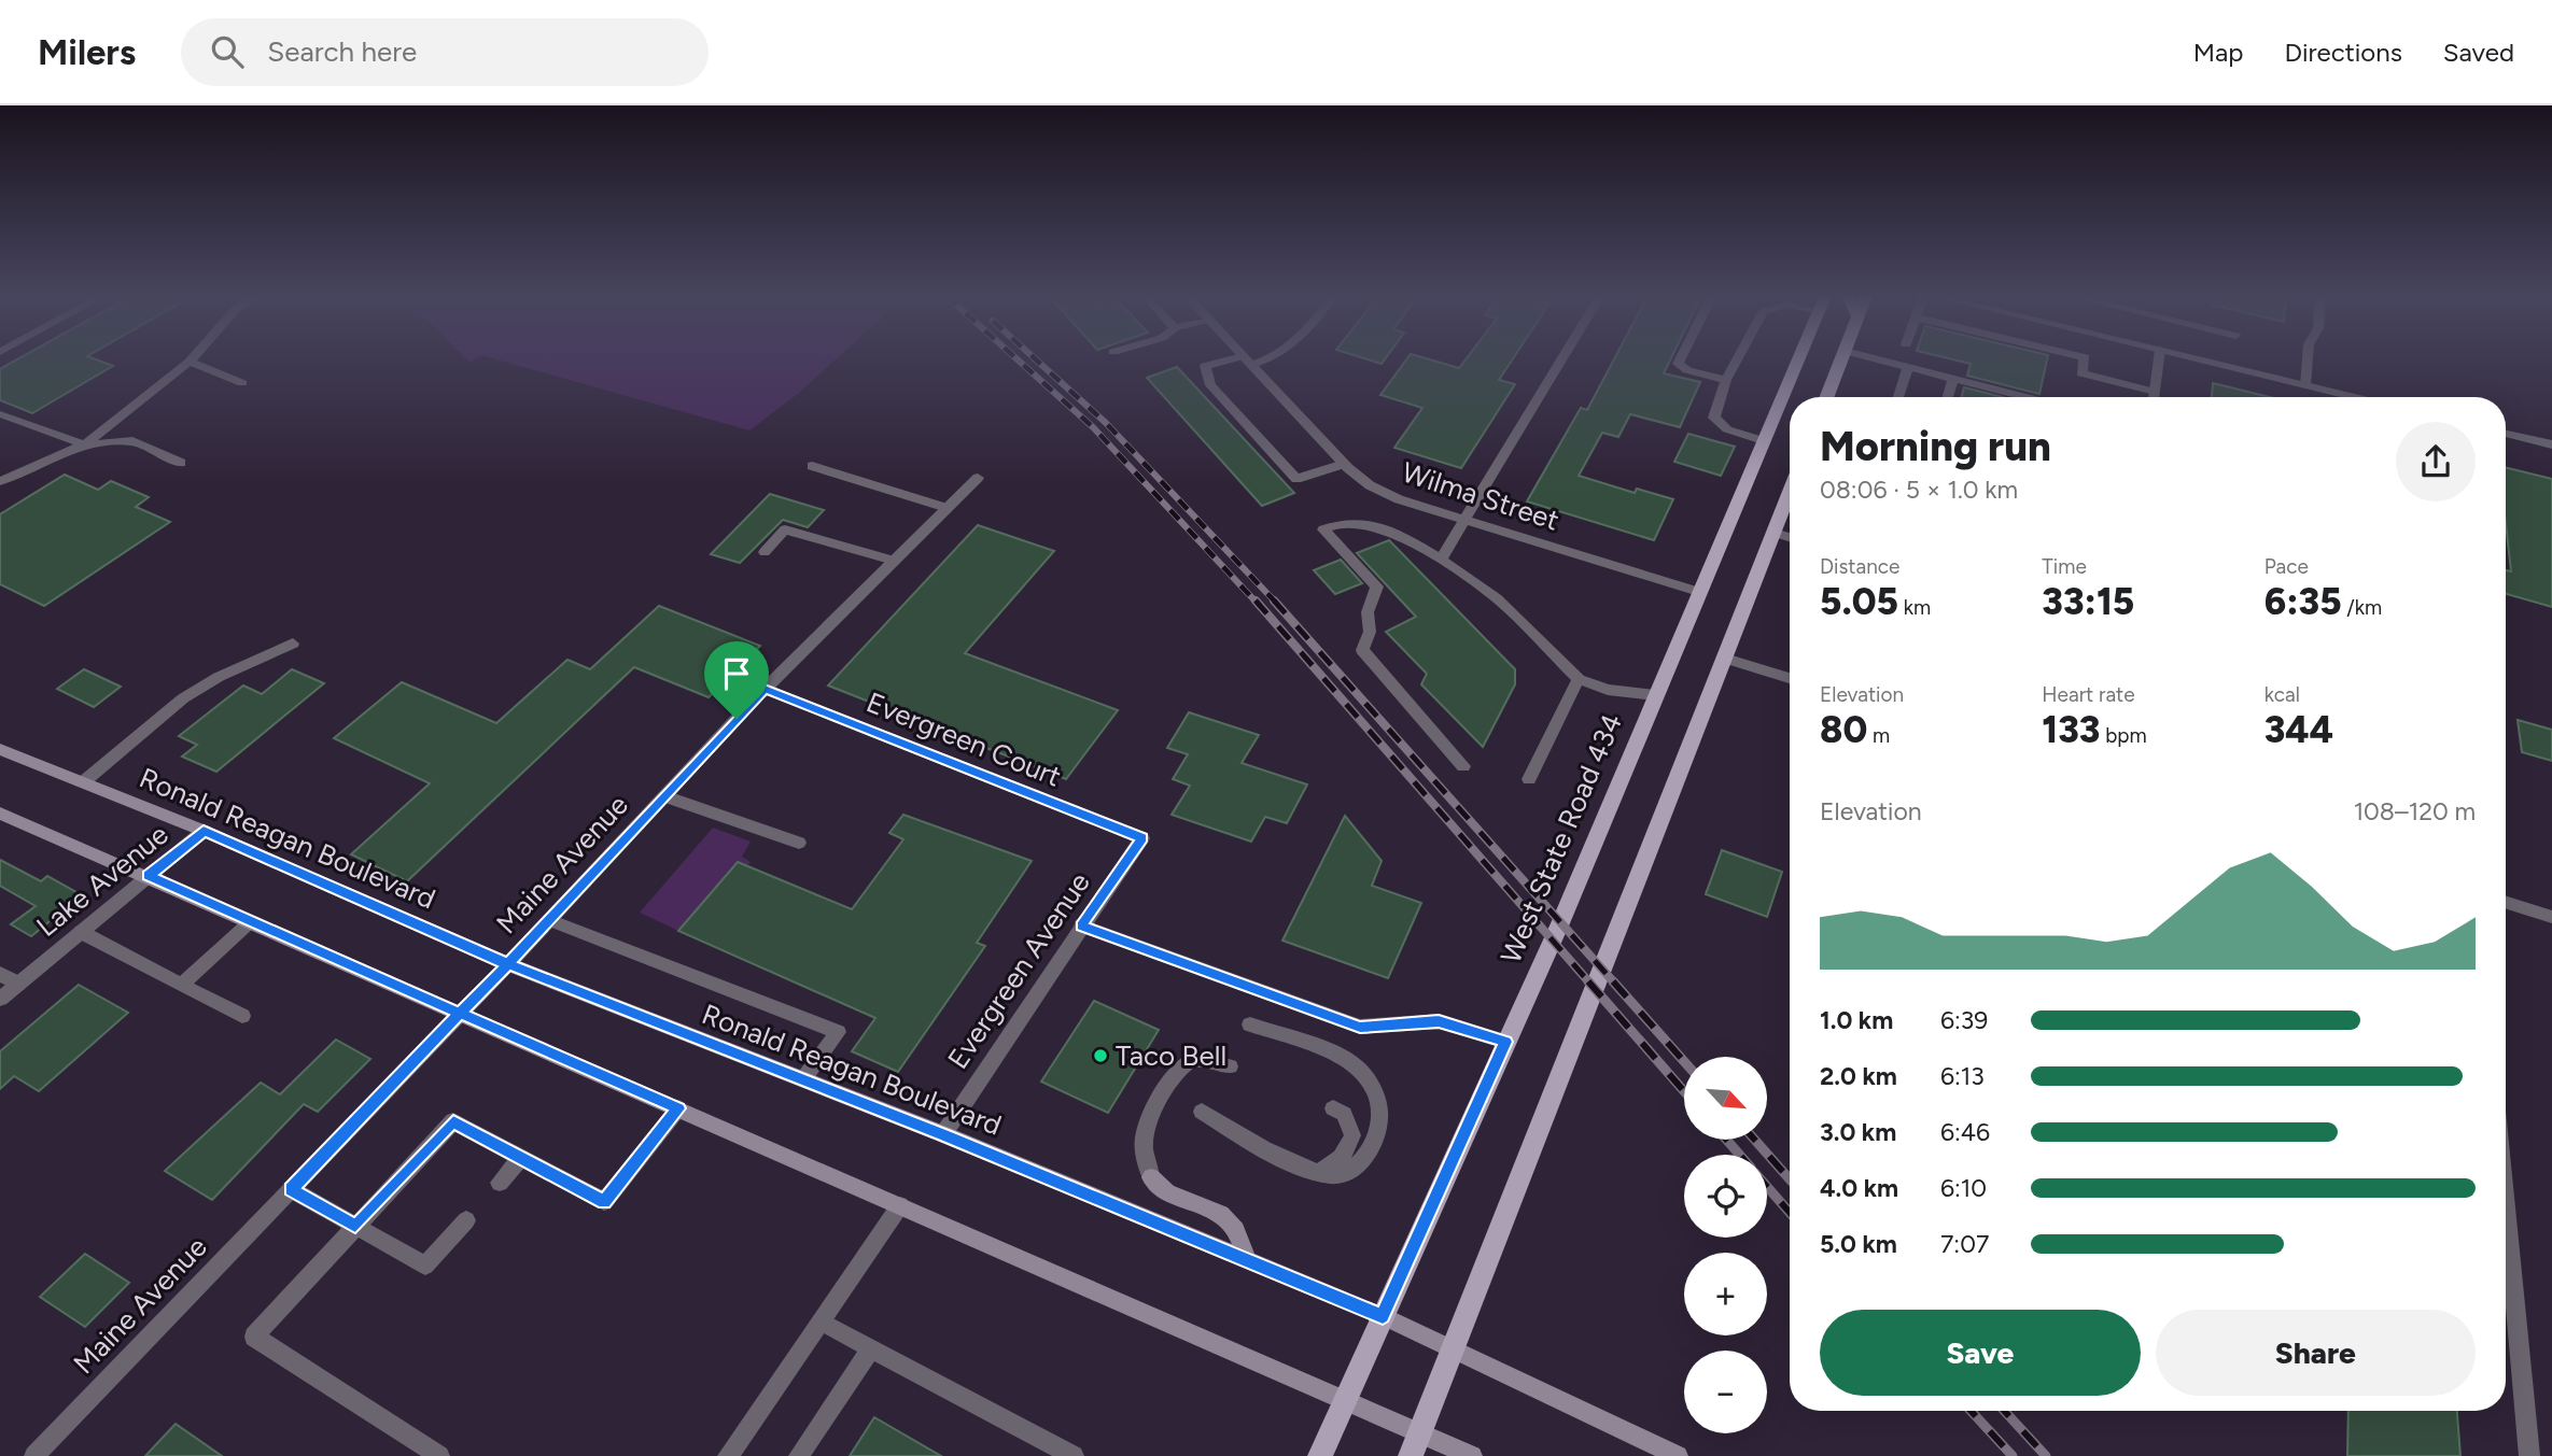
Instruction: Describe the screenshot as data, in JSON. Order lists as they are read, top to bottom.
{
  "streets": {
    "main road": ["Ronald Reagan Boulevard", "West State Road 434"],
    "street": [
      "Wilma Street",
      "Evergreen Court",
      "Maine Avenue",
      "Lake Avenue",
      "Evergreen Avenue"
    ]
  },
  "crossings": [
    ["Wilma Street", "West State Road 434"],
    ["Evergreen Court", "Maine Avenue"],
    ["Evergreen Court", "Evergreen Avenue"],
    ["Ronald Reagan Boulevard", "West State Road 434"],
    ["Ronald Reagan Boulevard", "Maine Avenue"],
    ["Ronald Reagan Boulevard", "Lake Avenue"],
    ["Ronald Reagan Boulevard", "Evergreen Avenue"]
  ],
  "places": ["Taco Bell"],
  "north": "bottom right",
  "page": {
    "header": "Milers",
    "search": "Search here",
    "nav": ["Map", "Directions", "Saved"],
    "heading": ["Morning run", "08:06 · 5 × 1.0 km"],
    "stats": [
      ["Distance", "5.05 km"],
      ["Time", "33:15"],
      ["Pace", "6:35 /km"],
      ["Elevation", "80 m"],
      ["Heart rate", "133 bpm"],
      ["kcal", "344"]
    ],
    "chart": ["Elevation", "108–120 m"],
    "list": [
      {
        "name": "1.0 km",
        "note": "6:39"
      },
      {
        "name": "2.0 km",
        "note": "6:13"
      },
      {
        "name": "3.0 km",
        "note": "6:46"
      },
      {
        "name": "4.0 km",
        "note": "6:10"
      },
      {
        "name": "5.0 km",
        "note": "7:07"
      }
    ],
    "map_buttons": ["+", "−"],
    "buttons": ["Save", "Share"]
  }
}
